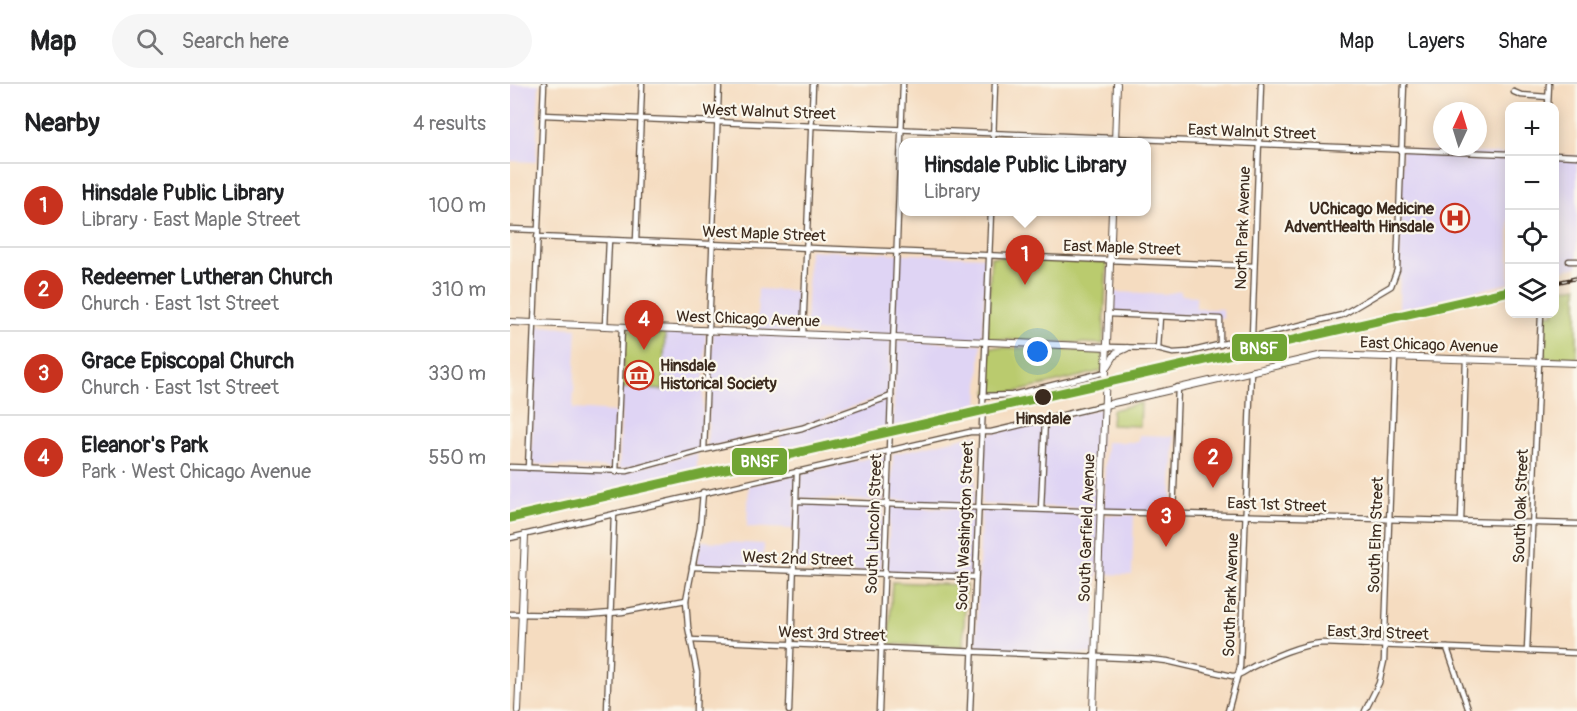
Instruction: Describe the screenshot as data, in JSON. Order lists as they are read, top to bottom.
{
  "streets": {
    "main road": ["West Chicago Avenue", "East Chicago Avenue", "South Garfield Avenue"],
    "street": [
      "West Walnut Street",
      "East Walnut Street",
      "North Park Avenue",
      "West Maple Street",
      "East Maple Street",
      "East 1st Street",
      "South Oak Street",
      "South Lincoln Street",
      "South Washington Street",
      "South Elm Street",
      "West 2nd Street",
      "South Park Avenue",
      "East 3rd Street",
      "West 3rd Street"
    ]
  },
  "crossings": [
    ["West Walnut Street", "East Walnut Street"],
    ["West Walnut Street", "South Lincoln Street"],
    ["East Walnut Street", "North Park Avenue"],
    ["North Park Avenue", "East Maple Street"],
    ["West Maple Street", "East Maple Street"],
    ["West Maple Street", "South Lincoln Street"],
    ["West Maple Street", "South Washington Street"],
    ["East Maple Street", "South Washington Street"],
    ["East Maple Street", "South Garfield Avenue"],
    ["West Chicago Avenue", "South Lincoln Street"],
    ["West Chicago Avenue", "South Washington Street"],
    ["East Chicago Avenue", "South Oak Street"],
    ["East Chicago Avenue", "South Garfield Avenue"],
    ["East Chicago Avenue", "South Elm Street"],
    ["East Chicago Avenue", "South Park Avenue"],
    ["East 1st Street", "South Oak Street"],
    ["East 1st Street", "South Lincoln Street"],
    ["East 1st Street", "South Washington Street"],
    ["East 1st Street", "South Garfield Avenue"],
    ["East 1st Street", "South Elm Street"],
    ["East 1st Street", "South Park Avenue"],
    ["South Oak Street", "East 3rd Street"],
    ["South Lincoln Street", "West 2nd Street"],
    ["South Lincoln Street", "West 3rd Street"],
    ["South Washington Street", "West 2nd Street"],
    ["South Washington Street", "West 3rd Street"],
    ["South Elm Street", "East 3rd Street"],
    ["South Park Avenue", "East 3rd Street"]
  ],
  "places": {
    "hospital": ["UChicago Medicine AdventHealth Hinsdale"],
    "museum": ["Hinsdale Historical Society"],
    "other": ["Hinsdale"]
  },
  "lines": ["transit line BNSF"],
  "north": "top",
  "page": {
    "header": "Map",
    "search": "Search here",
    "nav": ["Map", "Layers", "Share"],
    "heading": ["Nearby", "4 results"],
    "map_buttons": ["+", "−"],
    "popup": ["Hinsdale Public Library", "Library"],
    "list": [
      {
        "mark": "1",
        "name": "Hinsdale Public Library",
        "note": "Library · East Maple Street",
        "value": "100 m"
      },
      {
        "mark": "2",
        "name": "Redeemer Lutheran Church",
        "note": "Church · East 1st Street",
        "value": "310 m"
      },
      {
        "mark": "3",
        "name": "Grace Episcopal Church",
        "note": "Church · East 1st Street",
        "value": "330 m"
      },
      {
        "mark": "4",
        "name": "Eleanor's Park",
        "note": "Park · West Chicago Avenue",
        "value": "550 m"
      }
    ],
    "pins": [
      "1",
      "4",
      "2",
      "3"
    ]
  }
}
